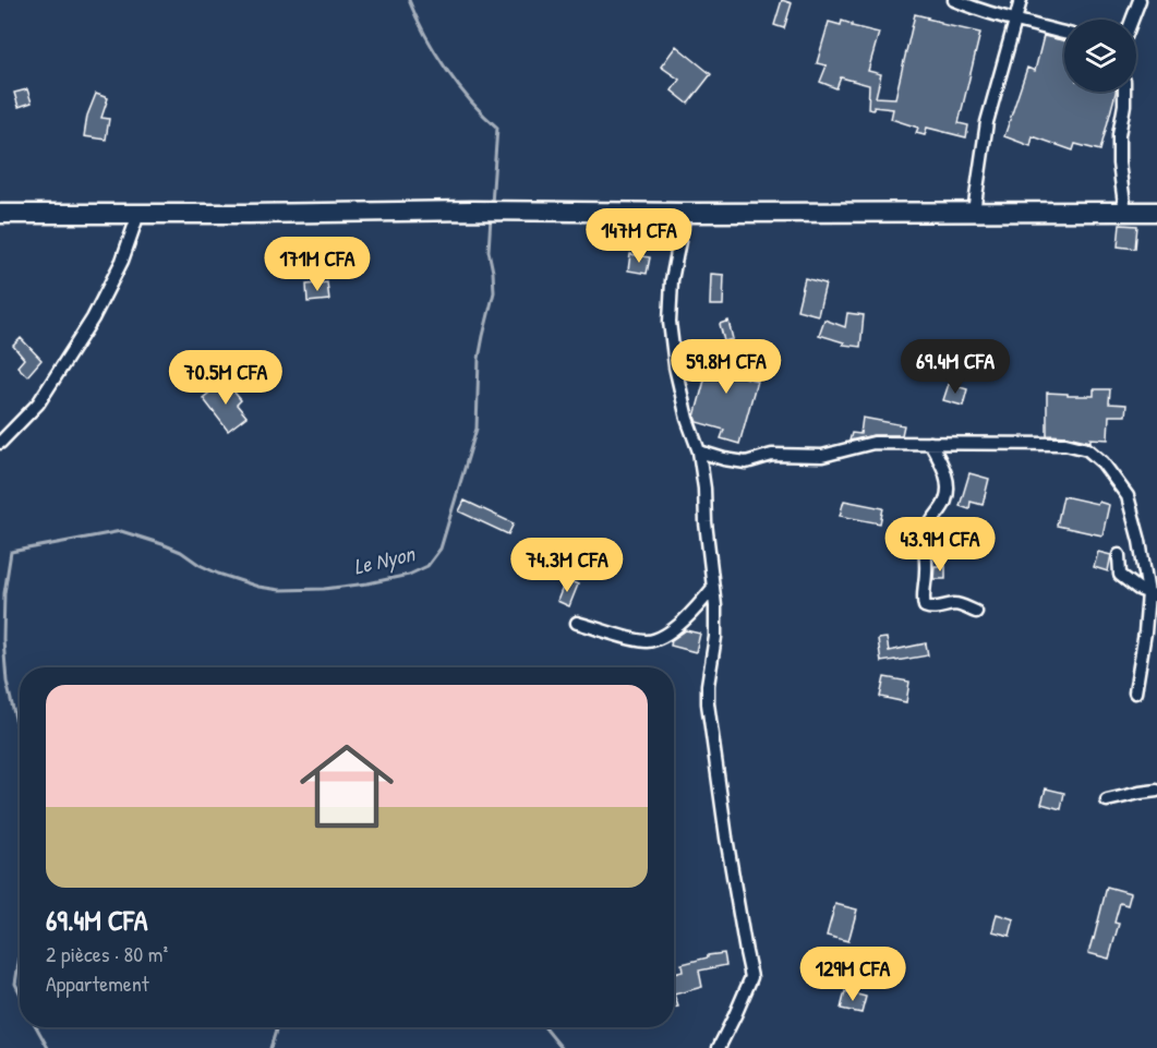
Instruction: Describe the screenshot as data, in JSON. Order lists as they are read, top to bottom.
{
  "water": ["Le Nyon"],
  "page": {
    "price": [
      "147M CFA",
      "171M CFA",
      "59.8M CFA",
      "69.4M CFA",
      "70.5M CFA",
      "43.9M CFA",
      "74.3M CFA",
      "129M CFA"
    ],
    "list": [
      {
        "name": "69.4M CFA",
        "note": "2 pièces · 80 m² · Appartement"
      }
    ]
  }
}
